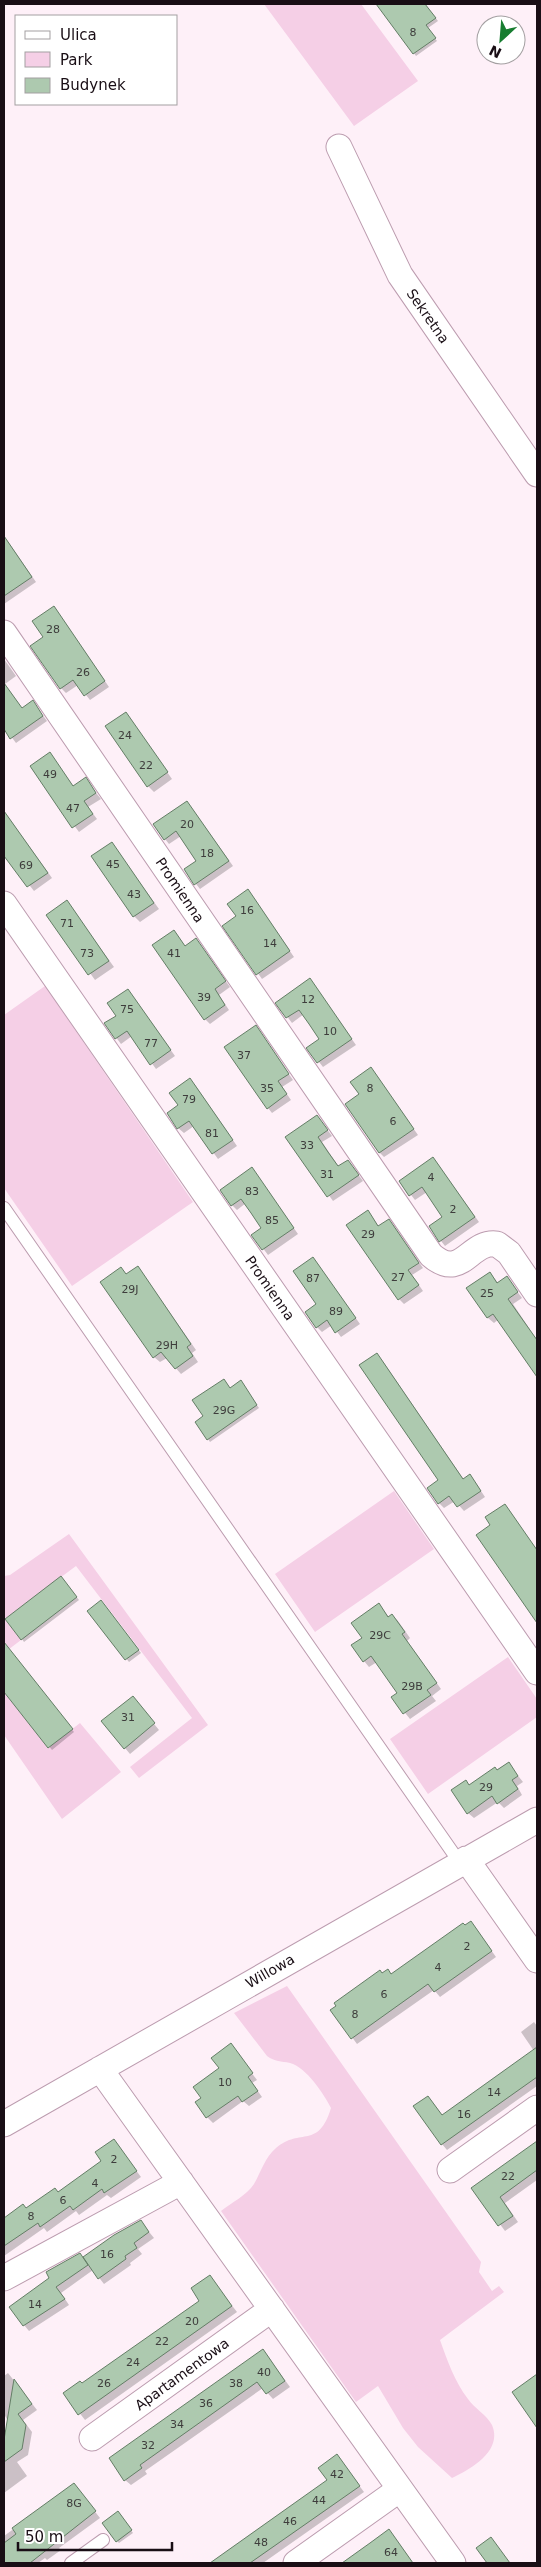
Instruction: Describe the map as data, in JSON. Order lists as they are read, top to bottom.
{
  "streets": {
    "street": [
      "Sekretna",
      "Promienna",
      "Willowa",
      "Apartamentowa"
    ]
  },
  "house_numbers": [
    "8",
    "28",
    "26",
    "24",
    "22",
    "49",
    "47",
    "20",
    "18",
    "45",
    "69",
    "43",
    "16",
    "71",
    "14",
    "73",
    "41",
    "39",
    "12",
    "75",
    "10",
    "77",
    "37",
    "35",
    "8",
    "79",
    "6",
    "81",
    "33",
    "31",
    "4",
    "83",
    "2",
    "85",
    "29",
    "27",
    "87",
    "29J",
    "25",
    "89",
    "29H",
    "29G",
    "29C",
    "29B",
    "31",
    "29",
    "2",
    "4",
    "6",
    "8",
    "10",
    "14",
    "16",
    "2",
    "22",
    "4",
    "6",
    "8",
    "16",
    "14",
    "20",
    "22",
    "24",
    "40",
    "26",
    "38",
    "36",
    "34",
    "32",
    "42",
    "44",
    "8G",
    "46",
    "48",
    "64"
  ],
  "legend": ["Ulica", "Park", "Budynek"],
  "scale_bar": "50 m",
  "north": "bottom left"
}
